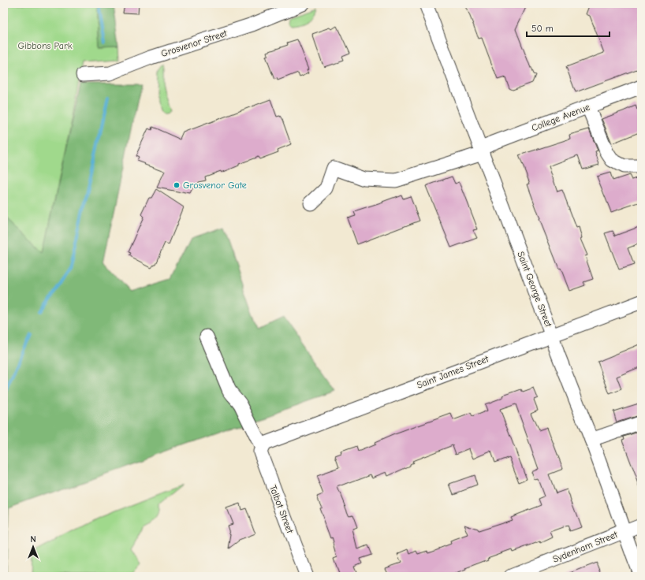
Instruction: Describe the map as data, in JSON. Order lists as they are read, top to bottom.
{
  "streets": {
    "street": [
      "Grosvenor Street",
      "College Avenue",
      "Saint George Street",
      "Saint James Street",
      "Talbot Street",
      "Sydenham Street"
    ]
  },
  "crossings": [
    ["College Avenue", "Saint George Street"],
    ["Saint George Street", "Saint James Street"],
    ["Saint George Street", "Sydenham Street"],
    ["Saint James Street", "Talbot Street"]
  ],
  "parks": ["Gibbons Park"],
  "places": ["Grosvenor Gate"],
  "scale_bar": "50 m",
  "north": "top"
}
